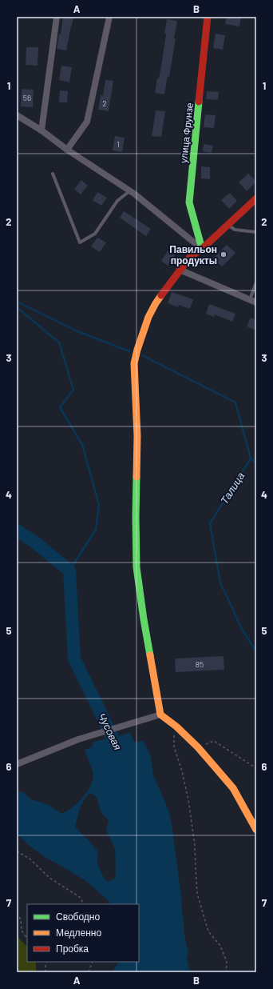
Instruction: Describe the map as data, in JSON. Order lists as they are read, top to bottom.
{
  "streets": {
    "street": ["улица Фрунзе"]
  },
  "water": ["Талица", "Чусовая"],
  "places": ["Павильон продукты"],
  "house_numbers": [
    "56",
    "2",
    "1",
    "85"
  ],
  "legend": ["Свободно", "Медленно", "Пробка"],
  "grid": {
    "columns": ["A", "B"],
    "rows": [
      "1",
      "2",
      "3",
      "4",
      "5",
      "6",
      "7"
    ]
  }
}
